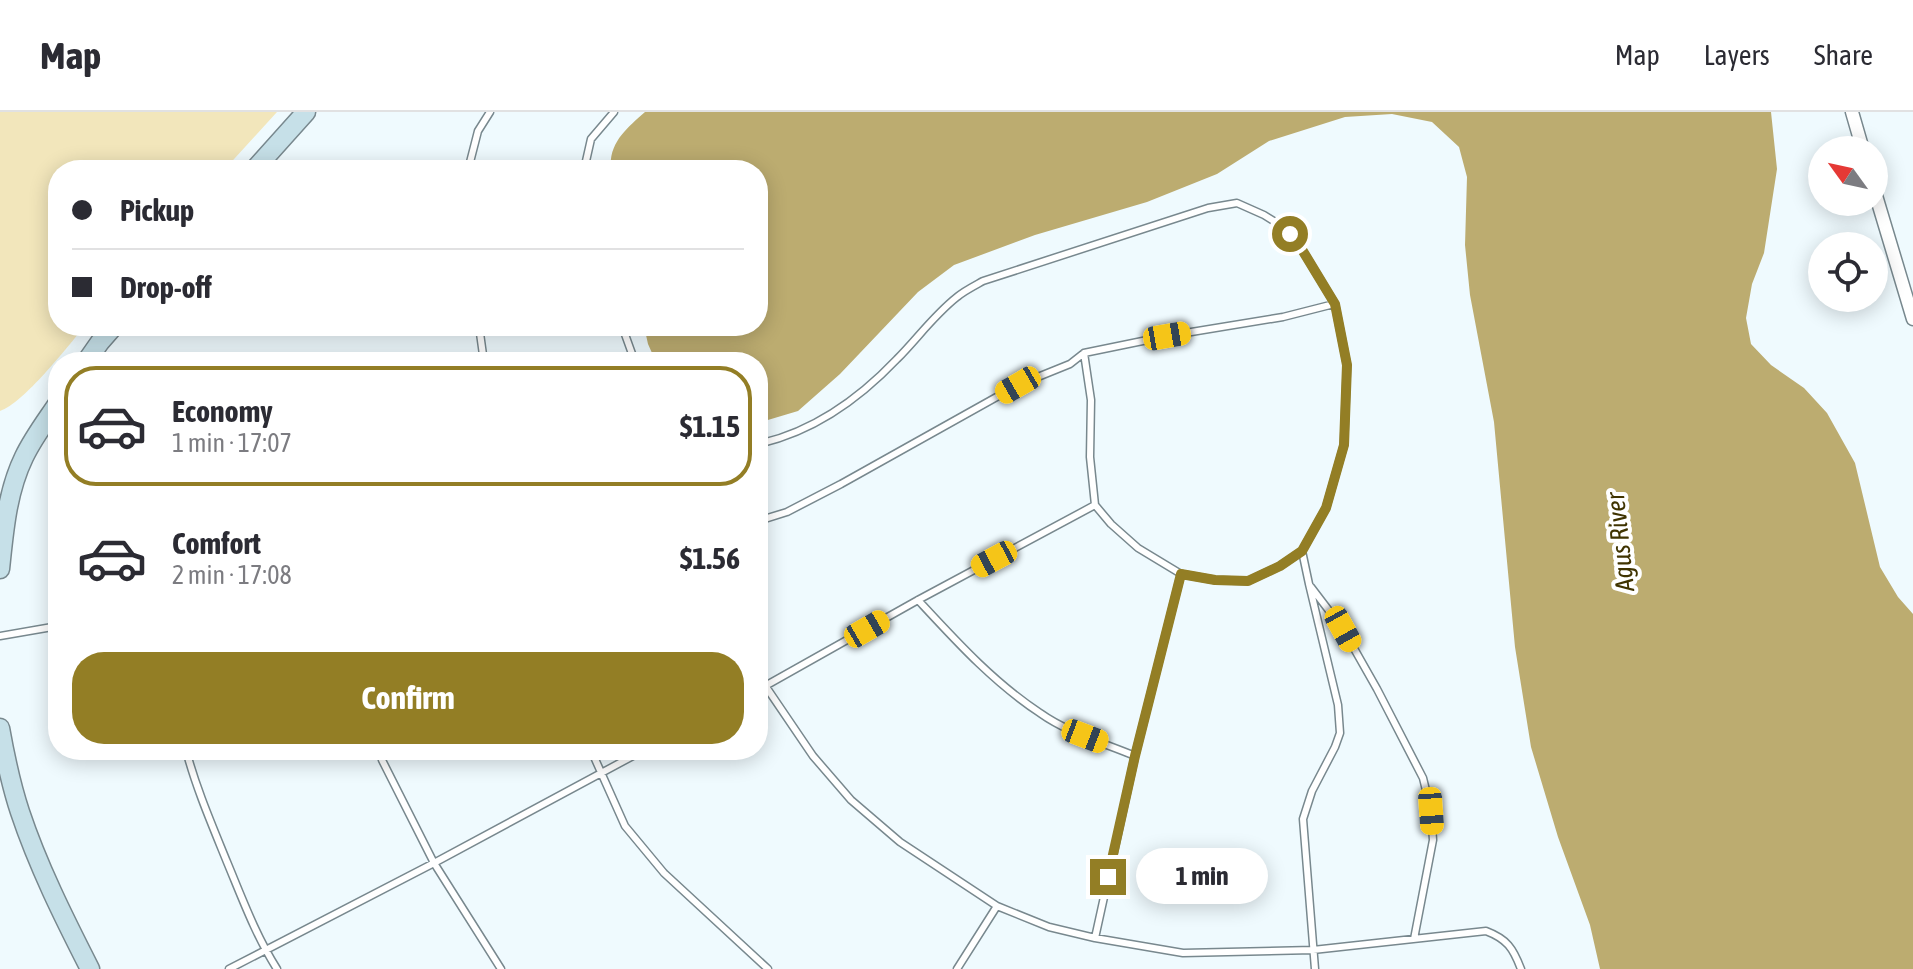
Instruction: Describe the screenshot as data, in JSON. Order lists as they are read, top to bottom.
{
  "water": ["Agus River"],
  "north": "top left",
  "page": {
    "header": "Map",
    "nav": ["Map", "Layers", "Share"],
    "banner": ["Pickup", "Drop-off"],
    "list": [
      {
        "name": "Economy",
        "note": "1 min · 17:07",
        "value": "$1.15"
      },
      {
        "name": "Comfort",
        "note": "2 min · 17:08",
        "value": "$1.56"
      }
    ],
    "buttons": "Confirm",
    "bubble": "1 min"
  }
}
